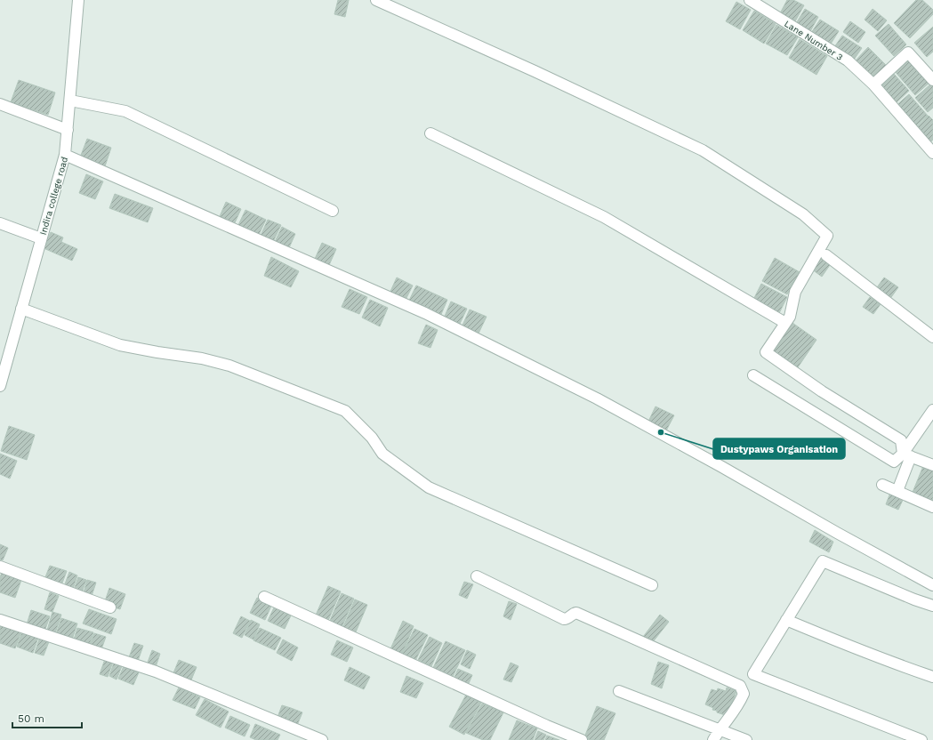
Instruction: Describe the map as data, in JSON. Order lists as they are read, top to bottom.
{
  "streets": {
    "street": ["Lane Number 3", "Indira college road"]
  },
  "places": ["Dustypaws Organisation"],
  "scale_bar": "50 m"
}
